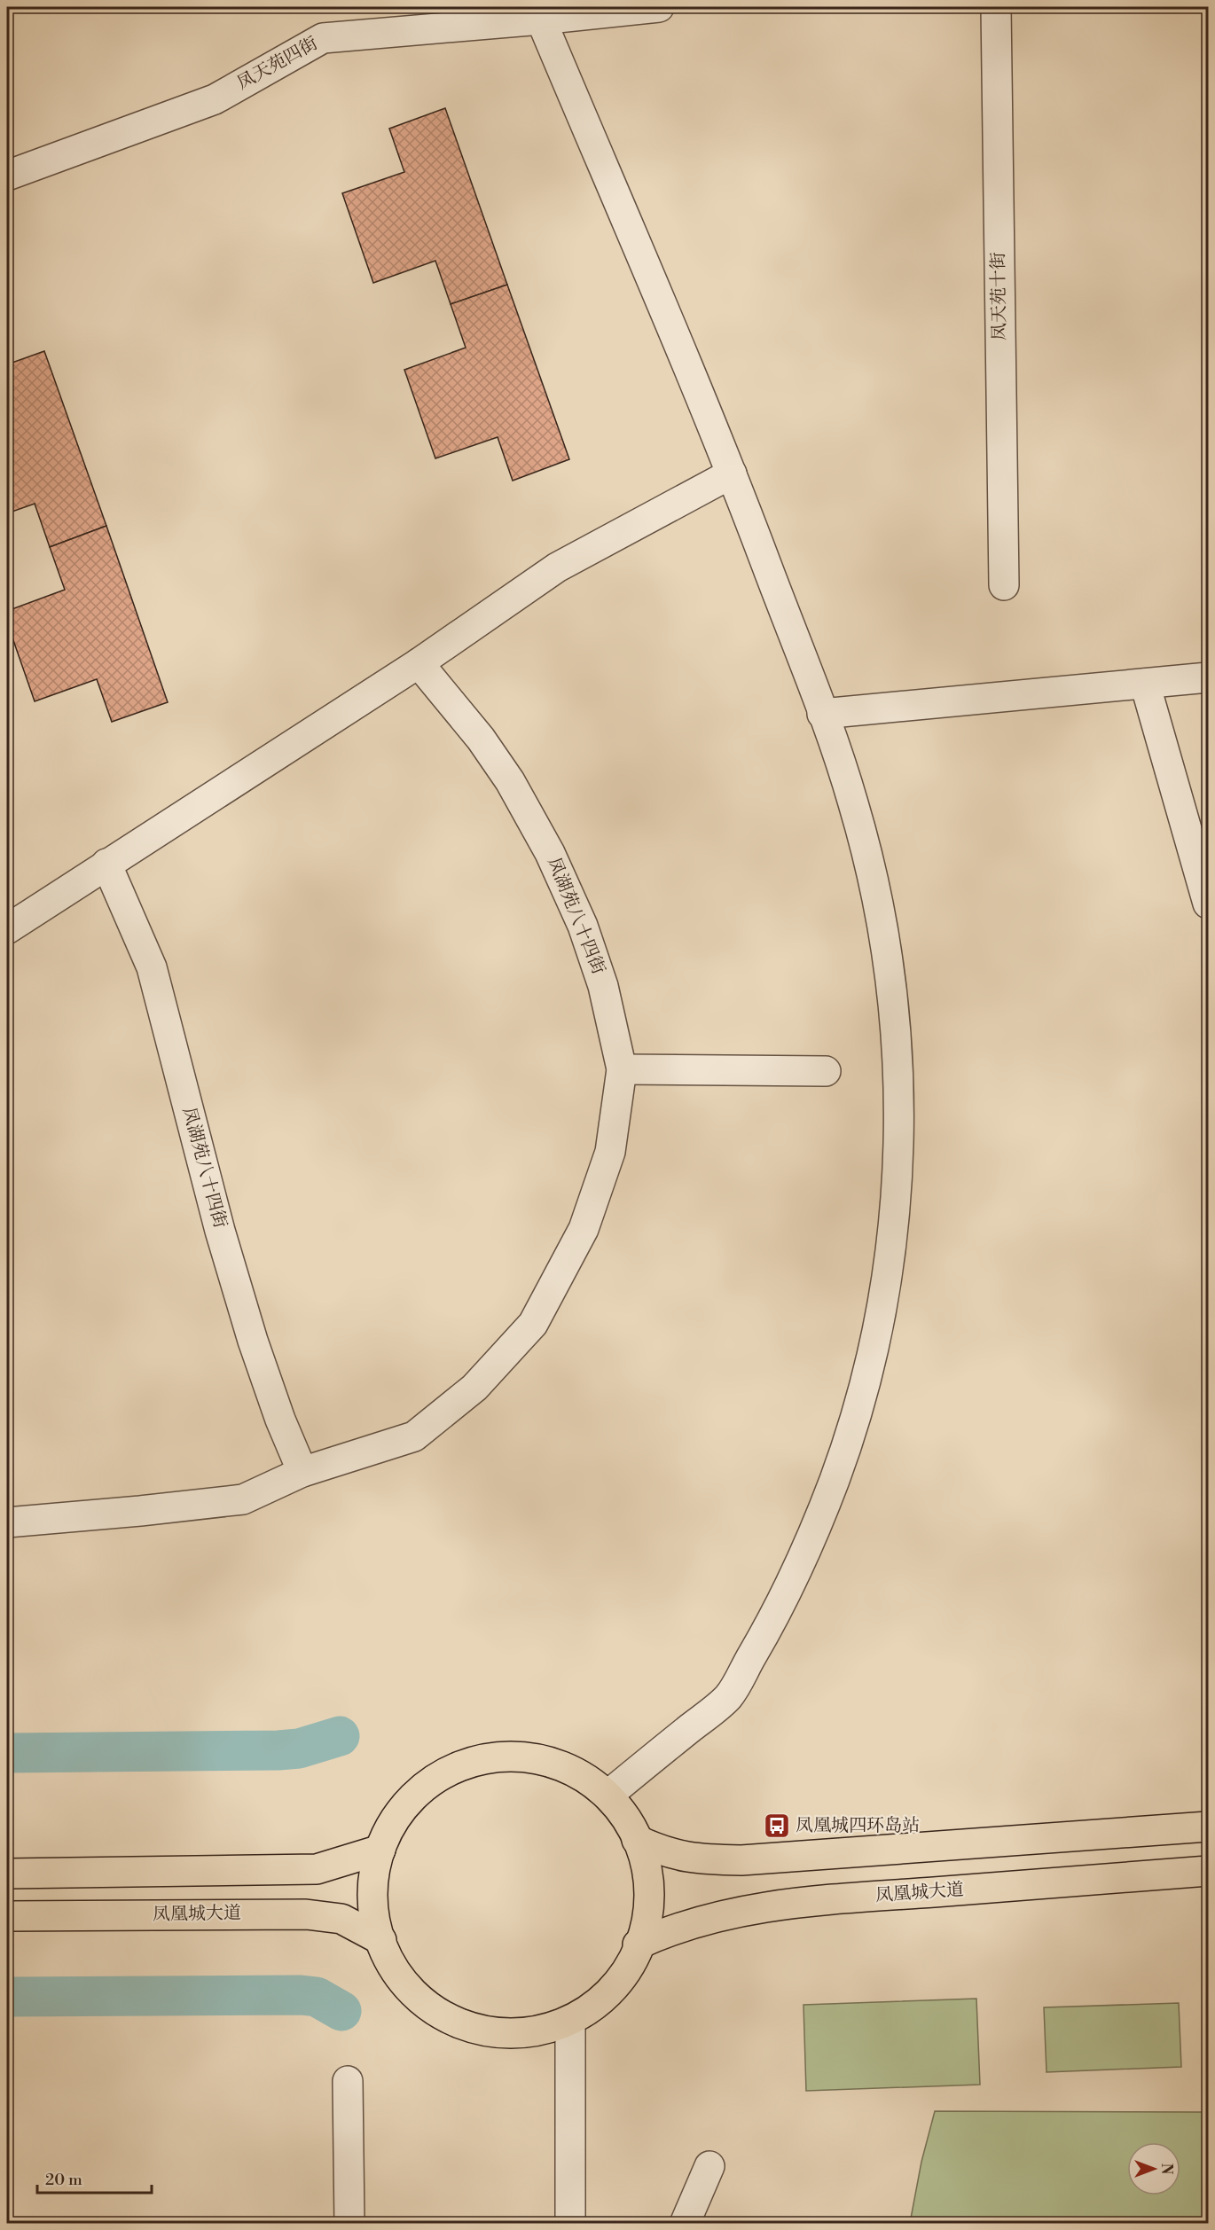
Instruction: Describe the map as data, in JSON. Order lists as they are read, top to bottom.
{
  "streets": {
    "main road": ["凤凰城大道"],
    "street": ["凤天苑四街", "凤天苑十街", "凤湖苑八十四街"]
  },
  "places": {
    "bus stop": ["凤凰城四环岛站"]
  },
  "scale_bar": "20 m",
  "north": "right"
}
